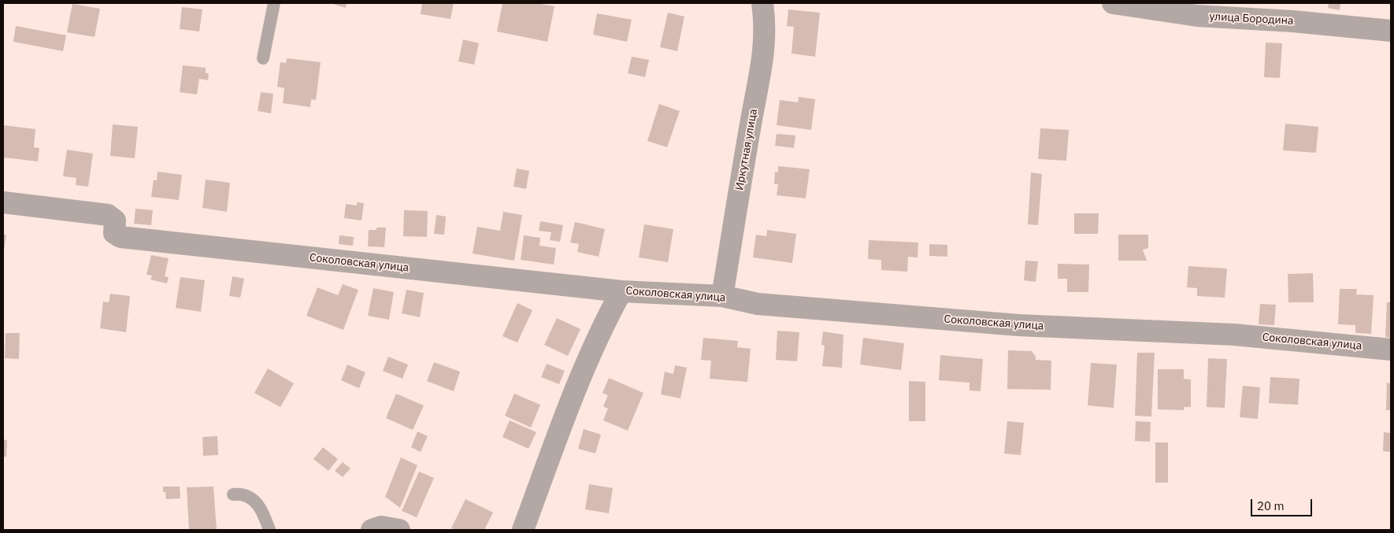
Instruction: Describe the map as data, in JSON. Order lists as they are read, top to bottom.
{
  "streets": {
    "street": ["улица Бородина", "Иркутная улица", "Соколовская улица"]
  },
  "crossings": [
    ["Иркутная улица", "Соколовская улица"]
  ],
  "scale_bar": "20 m"
}
